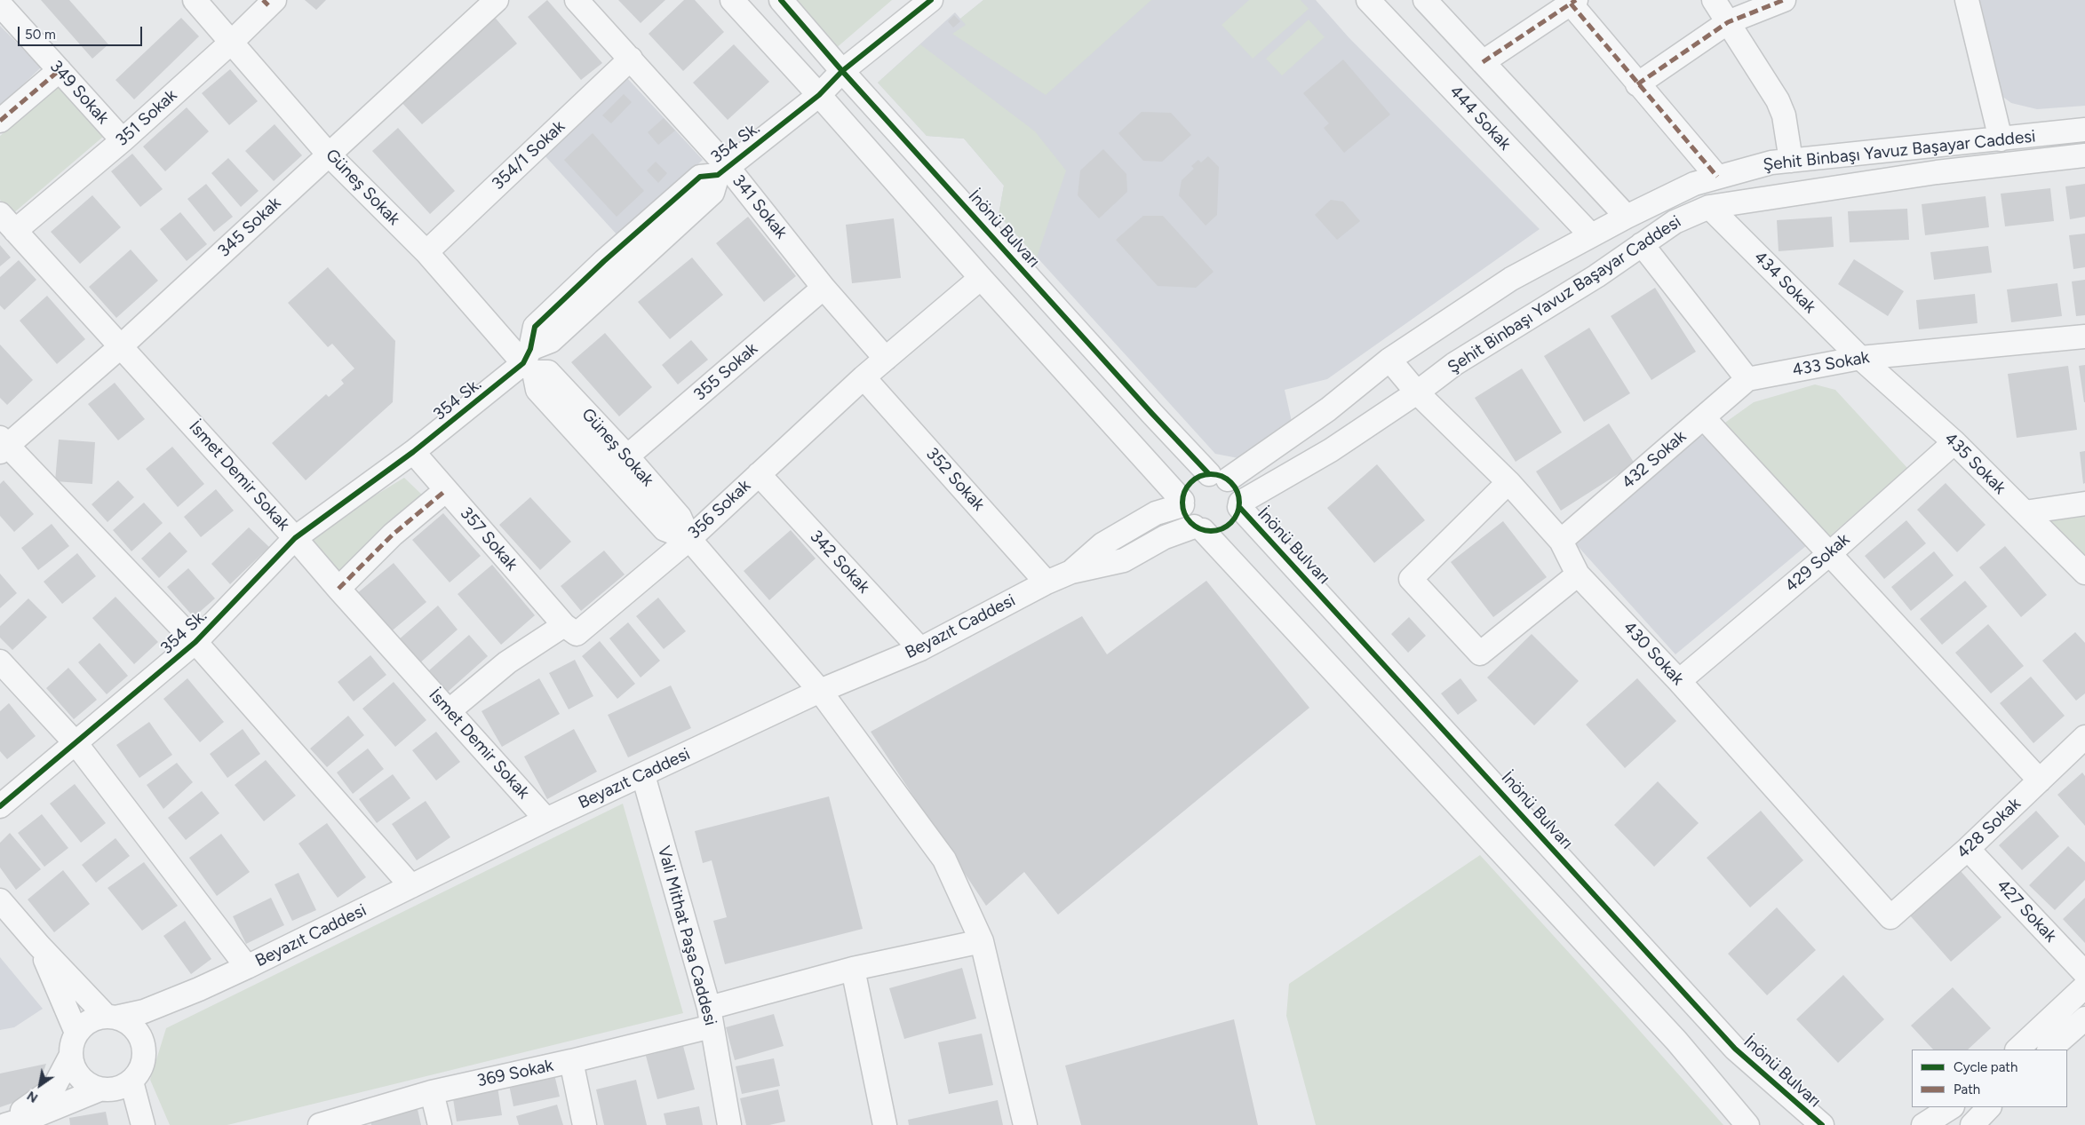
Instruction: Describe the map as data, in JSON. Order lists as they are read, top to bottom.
{
  "streets": {
    "street": [
      "349 Sokak",
      "351 Sokak",
      "444 Sokak",
      "354 Sk.",
      "Şehit Binbaşı Yavuz Başayar Caddesi",
      "354/1 Sokak",
      "Güneş Sokak",
      "341 Sokak",
      "345 Sokak",
      "İnönü Bulvarı",
      "434 Sokak",
      "433 Sokak",
      "355 Sokak",
      "432 Sokak",
      "435 Sokak",
      "İsmet Demir Sokak",
      "352 Sokak",
      "356 Sokak",
      "357 Sokak",
      "342 Sokak",
      "429 Sokak",
      "Beyazıt Caddesi",
      "430 Sokak",
      "428 Sokak",
      "427 Sokak",
      "Vali Mithat Paşa Caddesi",
      "369 Sokak"
    ]
  },
  "crossings": [
    ["349 Sokak", "351 Sokak"],
    ["351 Sokak", "Güneş Sokak"],
    ["351 Sokak", "İsmet Demir Sokak"],
    ["444 Sokak", "Şehit Binbaşı Yavuz Başayar Caddesi"],
    ["354 Sk.", "Güneş Sokak"],
    ["354 Sk.", "341 Sokak"],
    ["354 Sk.", "İnönü Bulvarı"],
    ["354 Sk.", "İsmet Demir Sokak"],
    ["354 Sk.", "357 Sokak"],
    ["Şehit Binbaşı Yavuz Başayar Caddesi", "İnönü Bulvarı"],
    ["Şehit Binbaşı Yavuz Başayar Caddesi", "434 Sokak"],
    ["Şehit Binbaşı Yavuz Başayar Caddesi", "Beyazıt Caddesi"],
    ["Şehit Binbaşı Yavuz Başayar Caddesi", "430 Sokak"],
    ["354/1 Sokak", "Güneş Sokak"],
    ["354/1 Sokak", "341 Sokak"],
    ["Güneş Sokak", "345 Sokak"],
    ["Güneş Sokak", "355 Sokak"],
    ["Güneş Sokak", "356 Sokak"],
    ["Güneş Sokak", "Beyazıt Caddesi"],
    ["Güneş Sokak", "369 Sokak"],
    ["341 Sokak", "355 Sokak"],
    ["341 Sokak", "356 Sokak"],
    ["345 Sokak", "İsmet Demir Sokak"],
    ["İnönü Bulvarı", "Beyazıt Caddesi"],
    ["434 Sokak", "433 Sokak"],
    ["434 Sokak", "435 Sokak"],
    ["433 Sokak", "432 Sokak"],
    ["433 Sokak", "435 Sokak"],
    ["432 Sokak", "430 Sokak"],
    ["435 Sokak", "429 Sokak"],
    ["İsmet Demir Sokak", "Beyazıt Caddesi"],
    ["352 Sokak", "356 Sokak"],
    ["352 Sokak", "Beyazıt Caddesi"],
    ["356 Sokak", "357 Sokak"],
    ["356 Sokak", "342 Sokak"],
    ["342 Sokak", "Beyazıt Caddesi"],
    ["429 Sokak", "430 Sokak"],
    ["Beyazıt Caddesi", "Vali Mithat Paşa Caddesi"],
    ["430 Sokak", "428 Sokak"],
    ["428 Sokak", "427 Sokak"],
    ["Vali Mithat Paşa Caddesi", "369 Sokak"]
  ],
  "legend": ["Cycle path", "Path"],
  "scale_bar": "50 m",
  "north": "bottom left"
}
